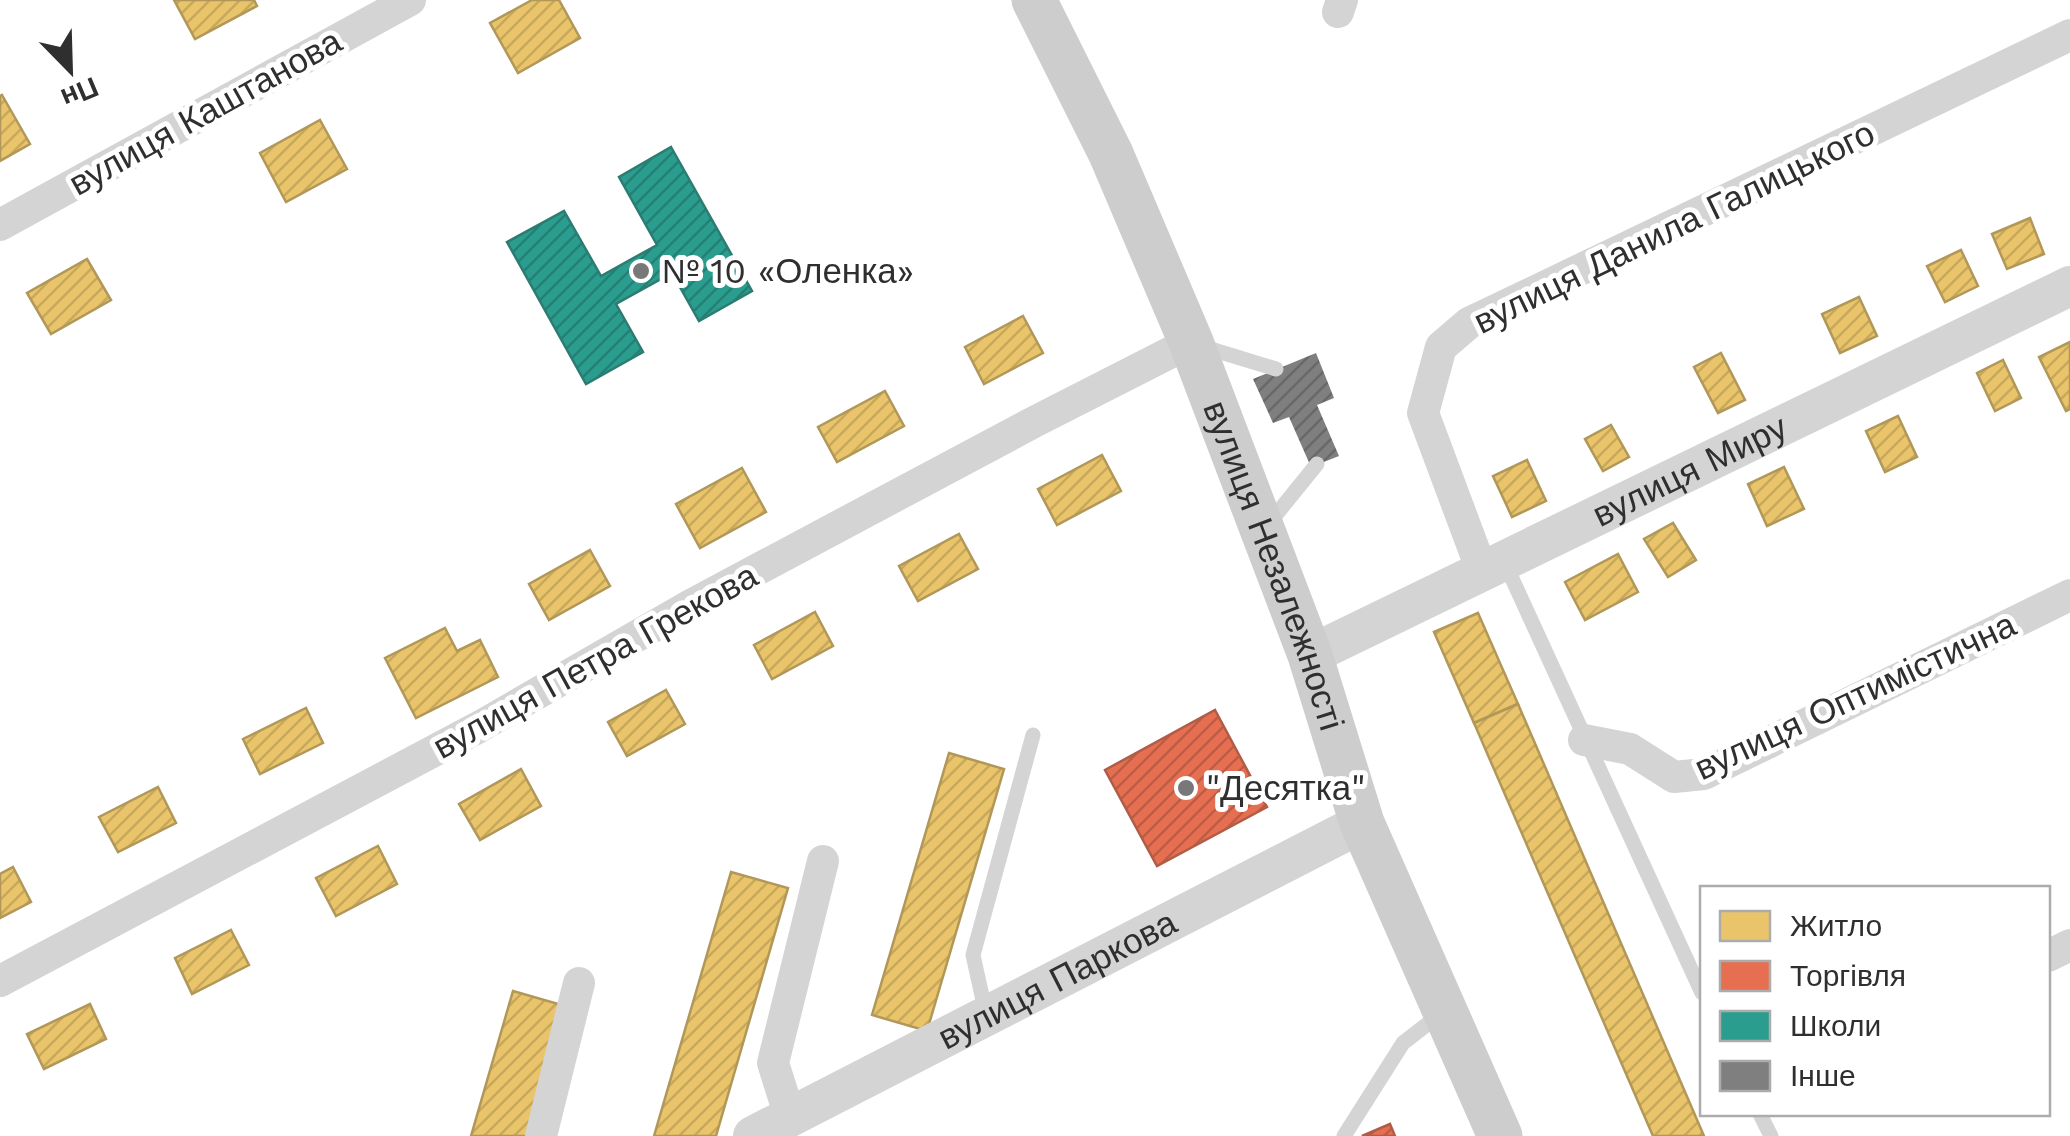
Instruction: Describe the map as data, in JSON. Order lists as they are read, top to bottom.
{
  "streets": {
    "main road": ["вулиця Незалежності"],
    "street": [
      "вулиця Каштанова",
      "вулиця Данила Галицького",
      "вулиця Миру",
      "вулиця Петра Грекова",
      "вулиця Оптимістична",
      "вулиця Паркова"
    ]
  },
  "crossings": [
    ["вулиця Данила Галицького", "вулиця Миру"],
    ["вулиця Миру", "вулиця Незалежності"],
    ["вулиця Незалежності", "вулиця Петра Грекова"],
    ["вулиця Незалежності", "вулиця Паркова"]
  ],
  "places": ["№ 10 «Оленка»", "\"Десятка\""],
  "legend": [
    "Житло",
    "Торгівля",
    "Школи",
    "Інше"
  ],
  "north": "bottom right"
}
